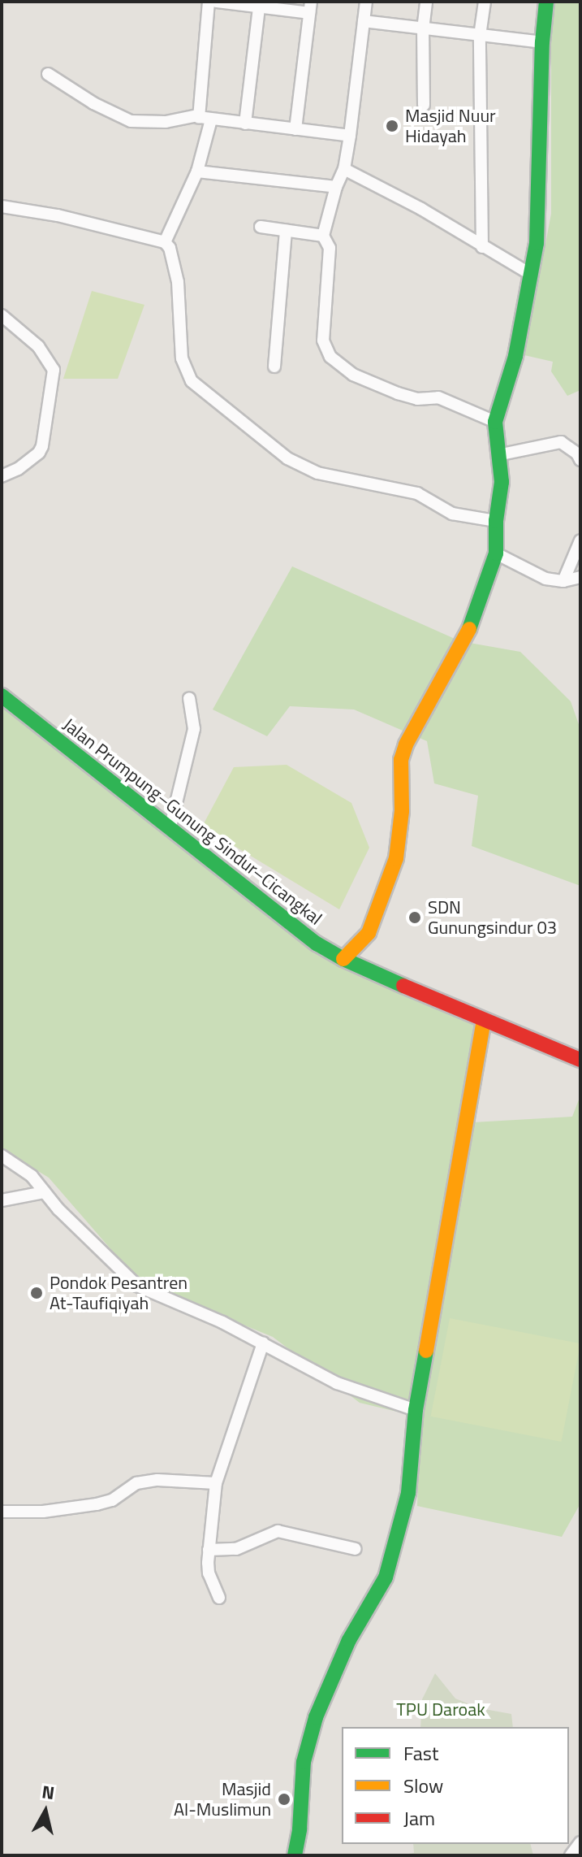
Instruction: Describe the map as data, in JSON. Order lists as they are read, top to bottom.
{
  "streets": {
    "street": ["Jalan Prumpung–Gunung Sindur–Cicangkal"]
  },
  "parks": ["TPU Daroak"],
  "places": [
    "Masjid Nuur Hidayah",
    "SDN Gunungsindur 03",
    "Pondok Pesantren At-Taufiqiyah",
    "Masjid Al-Muslimun"
  ],
  "legend": ["Fast", "Slow", "Jam"],
  "north": "top"
}
